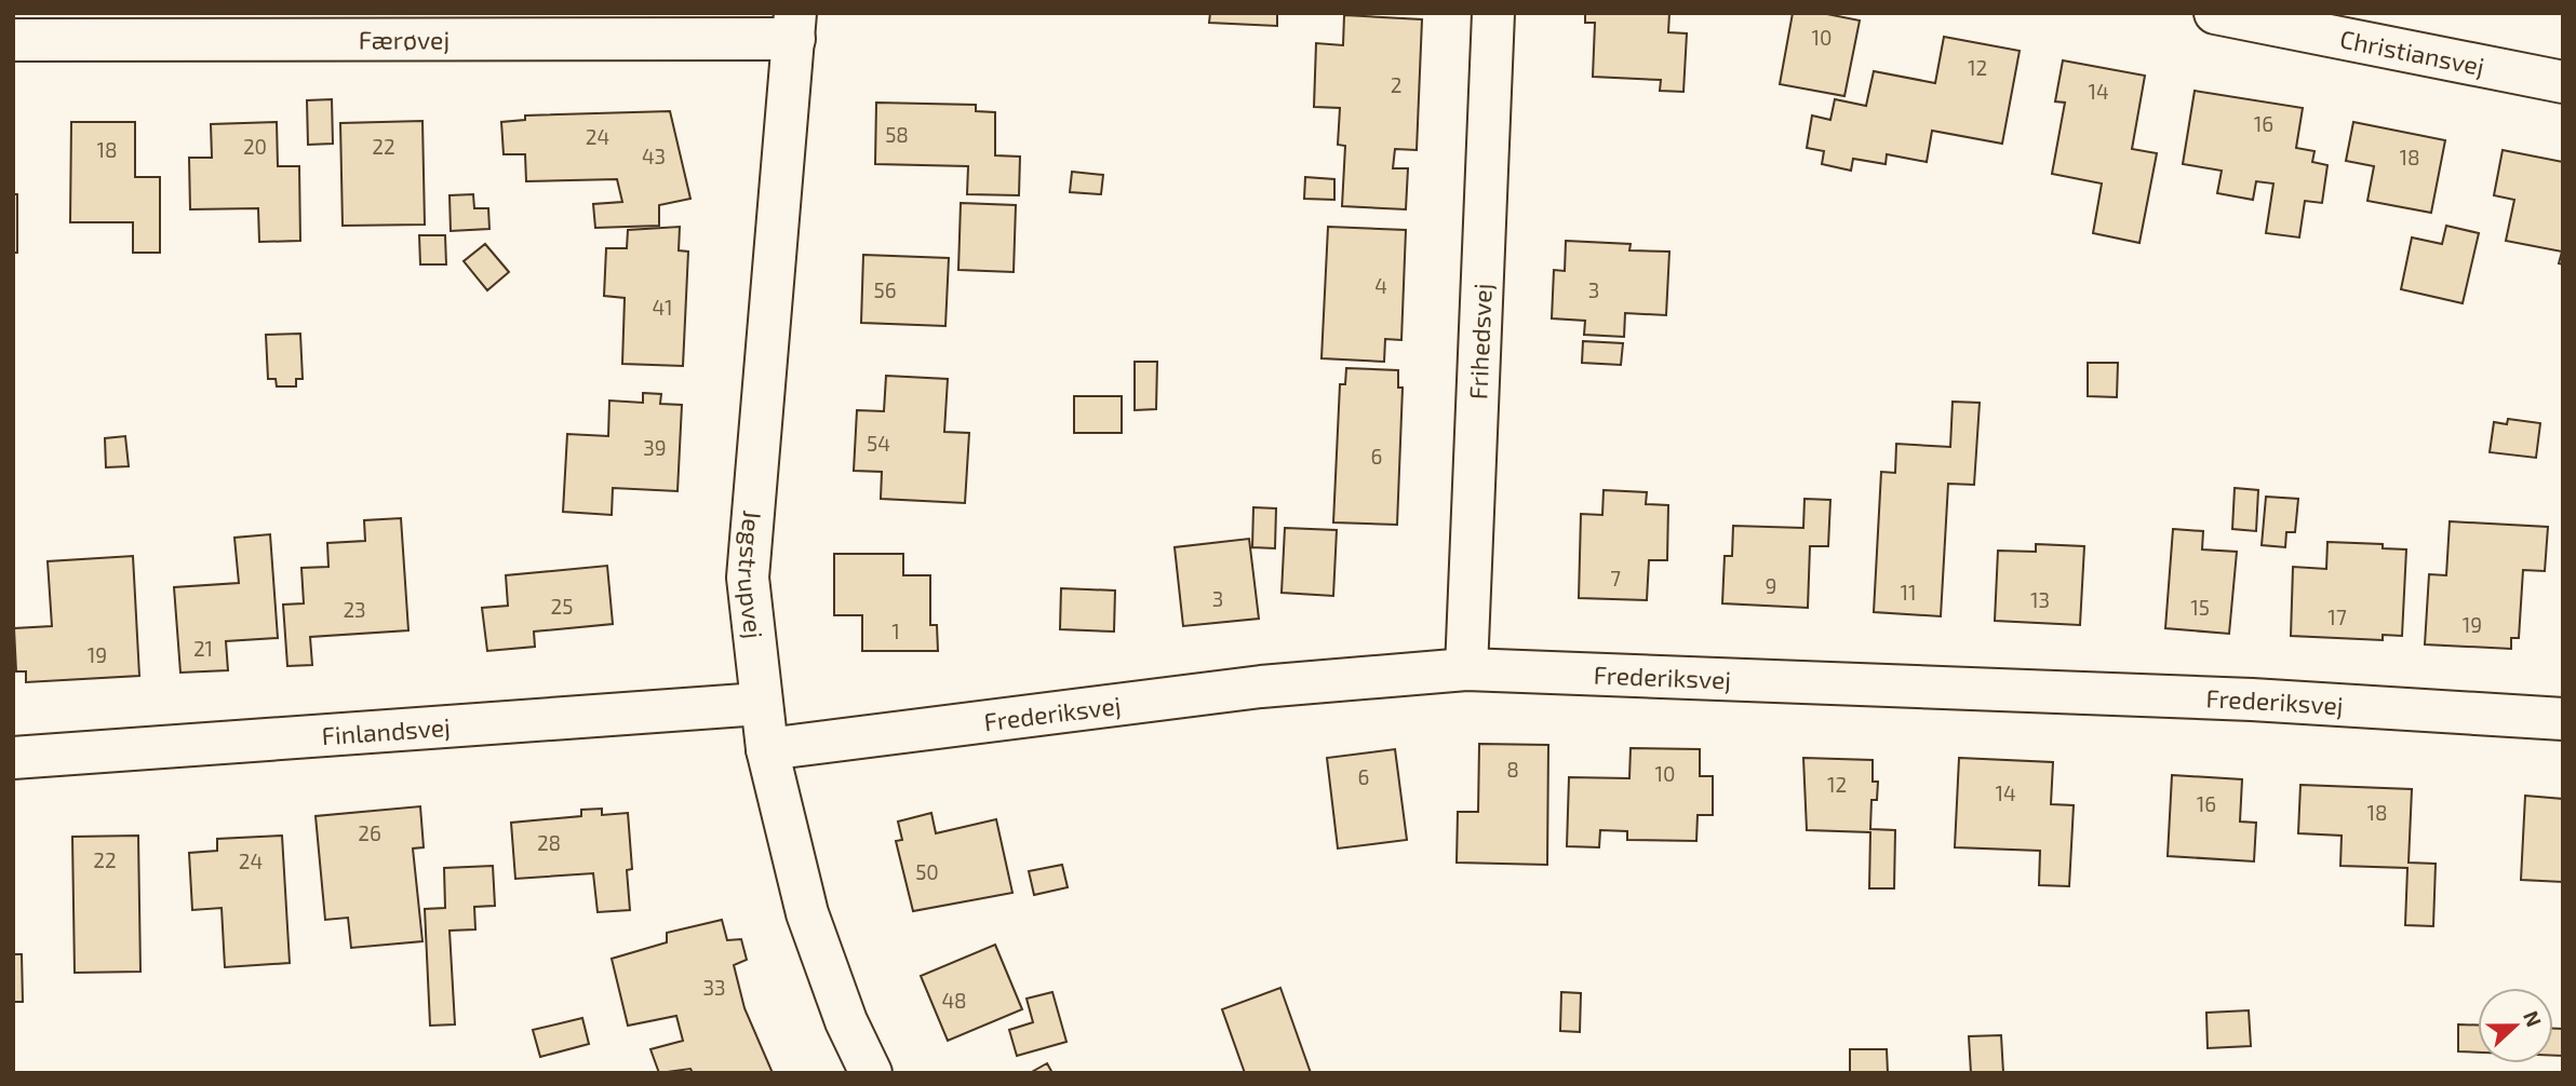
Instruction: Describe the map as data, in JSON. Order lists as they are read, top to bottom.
{
  "streets": {
    "street": [
      "Færøvej",
      "Christiansvej",
      "Frihedsvej",
      "Jegstrupvej",
      "Frederiksvej",
      "Finlandsvej"
    ]
  },
  "crossings": [
    ["Færøvej", "Jegstrupvej"],
    ["Frihedsvej", "Frederiksvej"],
    ["Jegstrupvej", "Frederiksvej"],
    ["Jegstrupvej", "Finlandsvej"]
  ],
  "house_numbers": [
    "10",
    "12",
    "2",
    "14",
    "16",
    "58",
    "24",
    "20",
    "22",
    "18",
    "43",
    "18",
    "4",
    "56",
    "3",
    "41",
    "54",
    "39",
    "6",
    "7",
    "9",
    "11",
    "3",
    "13",
    "25",
    "15",
    "23",
    "17",
    "19",
    "1",
    "21",
    "19",
    "8",
    "10",
    "6",
    "12",
    "14",
    "16",
    "18",
    "26",
    "28",
    "22",
    "24",
    "50",
    "33",
    "48"
  ],
  "north": "right"
}
